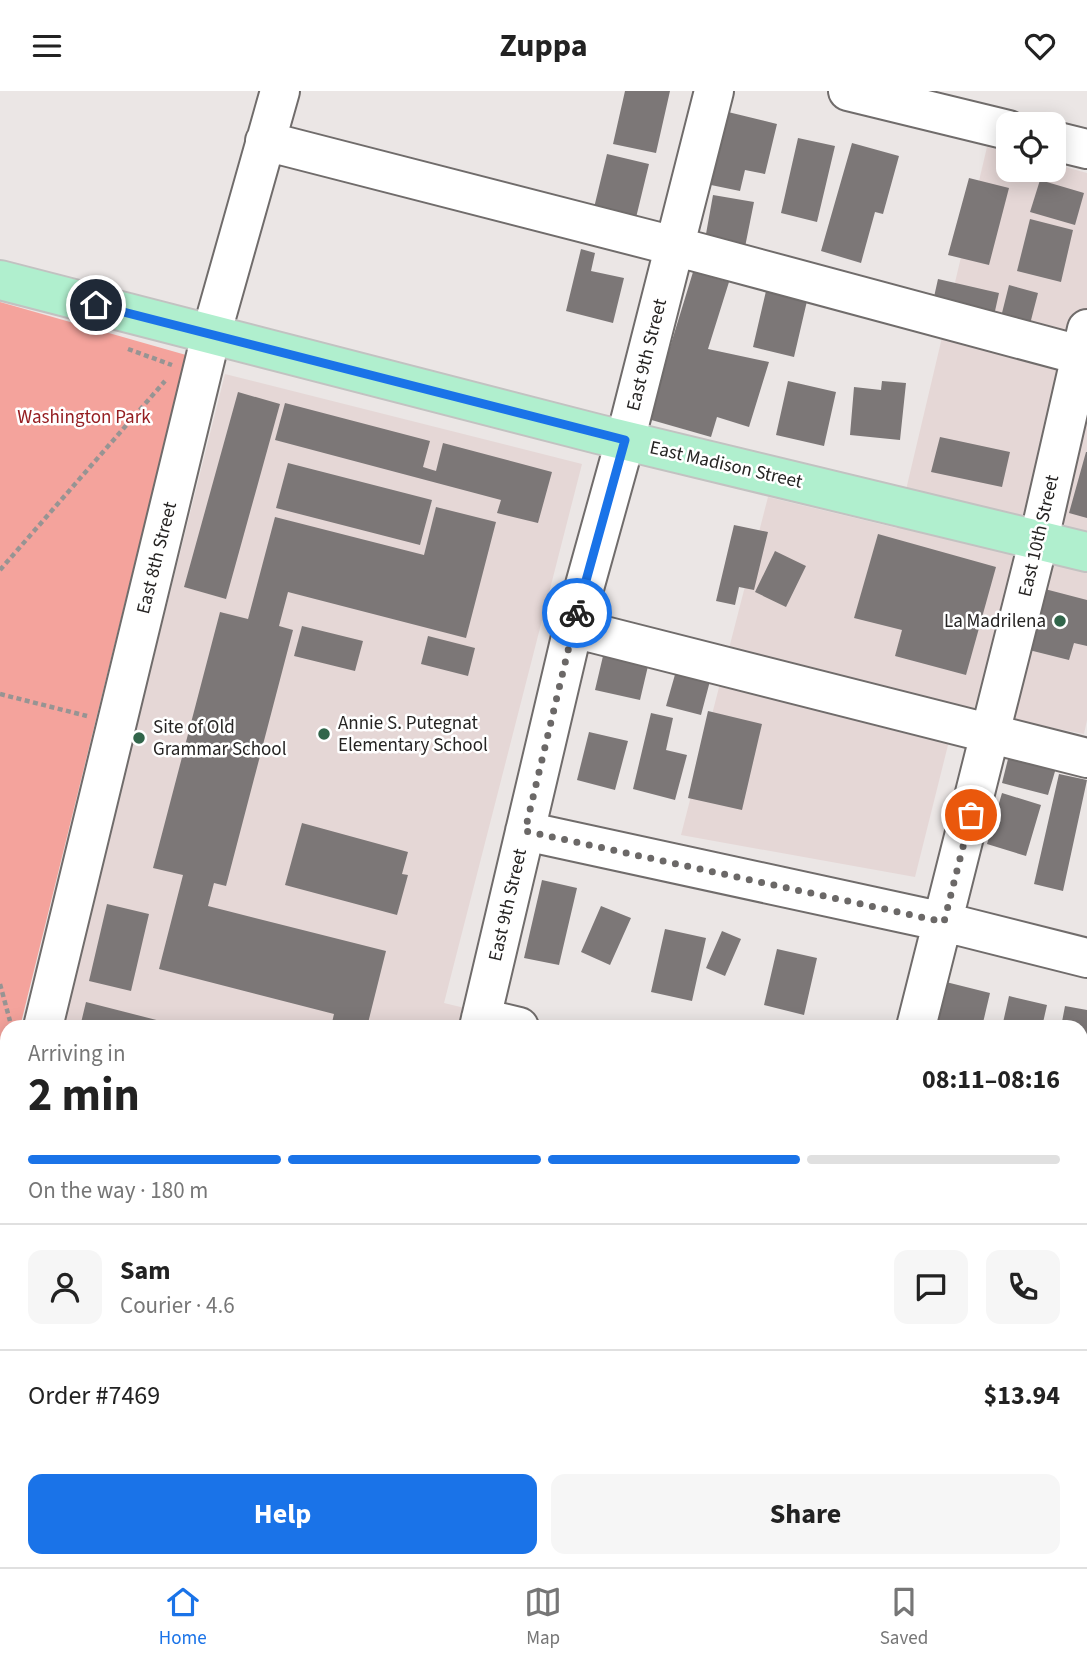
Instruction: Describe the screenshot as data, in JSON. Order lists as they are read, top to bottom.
{
  "streets": {
    "main road": ["East Madison Street"],
    "street": ["East 9th Street", "East 10th Street", "East 8th Street"]
  },
  "crossings": [
    ["East 9th Street", "East Madison Street"],
    ["East Madison Street", "East 10th Street"],
    ["East Madison Street", "East 8th Street"]
  ],
  "parks": ["Washington Park"],
  "places": ["La Madrilena", "Annie S. Putegnat Elementary School", "Site of Old Grammar School"],
  "page": {
    "header": "Zuppa",
    "heading": ["2 min", "Arriving in", "08:11–08:16"],
    "panel": [
      "Sam",
      "Courier · 4.6",
      "Order #7469",
      "$13.94"
    ],
    "bar": "On the way · 180 m",
    "buttons": ["Help", "Share"],
    "tabs": ["Home", "Map", "Saved"]
  }
}
